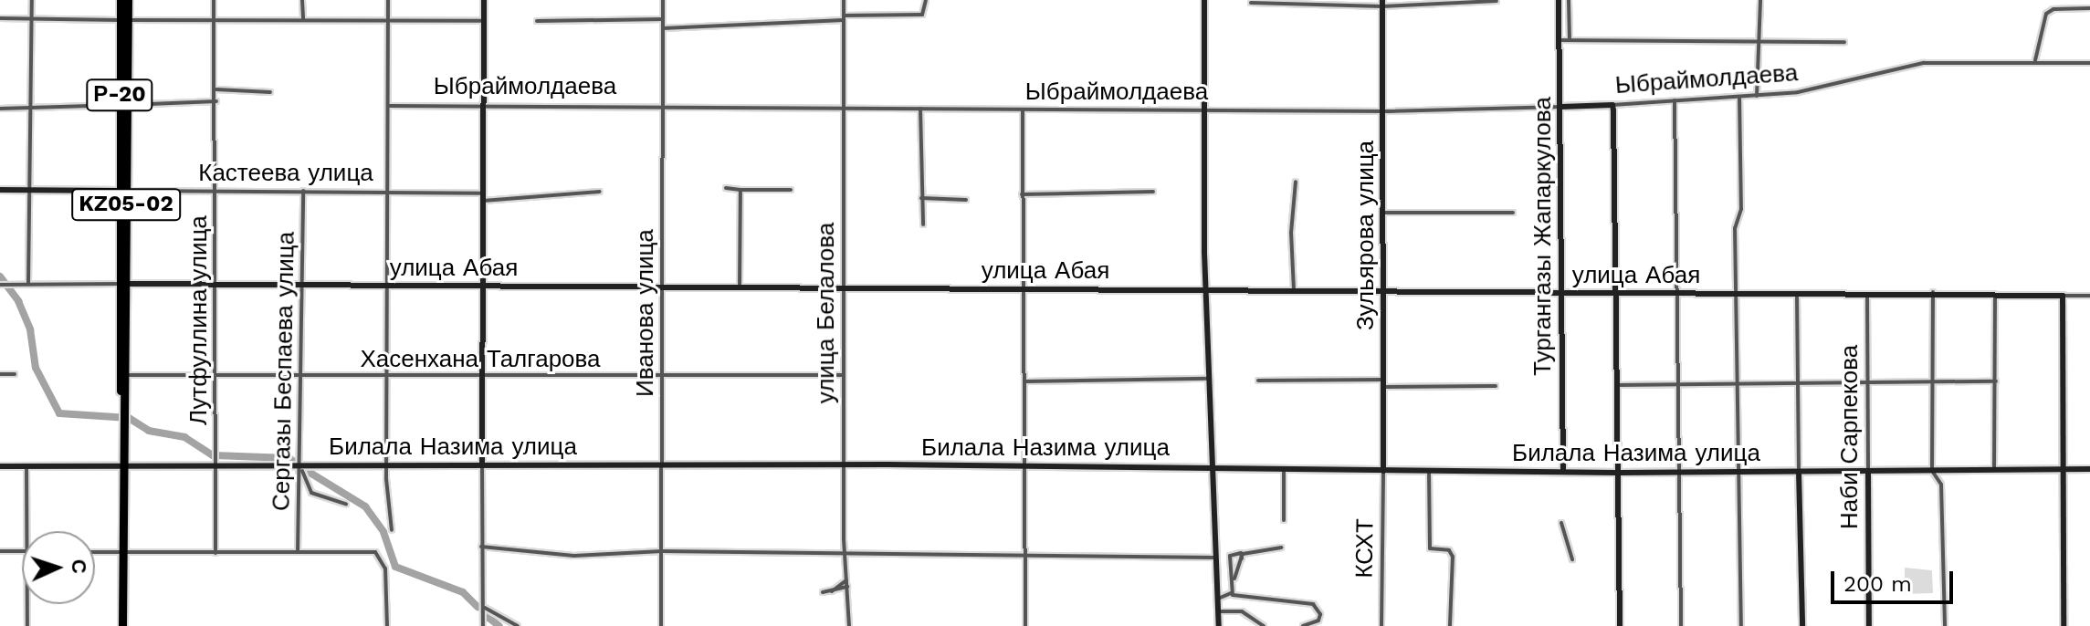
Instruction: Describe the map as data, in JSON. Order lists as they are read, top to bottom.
{
  "streets": {
    "highway": ["Р-20", "KZ05-02"],
    "street": [
      "Ыбраймолдаева",
      "Кастеева улица",
      "Зульярова улица",
      "Тургангазы Жапаркулова",
      "улица Абая",
      "Иванова улица",
      "улица Белалова",
      "Лутфуллина улица",
      "Хасенхана Талгарова",
      "Сергазы Беспаева улица",
      "Наби Сарпекова",
      "Билала Назима улица",
      "КСХТ"
    ]
  },
  "crossings": [
    ["Ыбраймолдаева", "Зульярова улица"],
    ["Ыбраймолдаева", "Тургангазы Жапаркулова"],
    ["Ыбраймолдаева", "Иванова улица"],
    ["Ыбраймолдаева", "улица Белалова"],
    ["Р-20", "Кастеева улица"],
    ["Р-20", "KZ05-02"],
    ["Кастеева улица", "KZ05-02"],
    ["Кастеева улица", "Лутфуллина улица"],
    ["Кастеева улица", "Сергазы Беспаева улица"],
    ["KZ05-02", "улица Абая"],
    ["KZ05-02", "Хасенхана Талгарова"],
    ["KZ05-02", "Билала Назима улица"],
    ["Зульярова улица", "улица Абая"],
    ["Зульярова улица", "Билала Назима улица"],
    ["Зульярова улица", "КСХТ"],
    ["Тургангазы Жапаркулова", "улица Абая"],
    ["Тургангазы Жапаркулова", "Билала Назима улица"],
    ["улица Абая", "Иванова улица"],
    ["улица Абая", "улица Белалова"],
    ["улица Абая", "Лутфуллина улица"],
    ["улица Абая", "Сергазы Беспаева улица"],
    ["улица Абая", "Наби Сарпекова"],
    ["Иванова улица", "Хасенхана Талгарова"],
    ["Иванова улица", "Билала Назима улица"],
    ["улица Белалова", "Хасенхана Талгарова"],
    ["улица Белалова", "Билала Назима улица"],
    ["Лутфуллина улица", "Хасенхана Талгарова"],
    ["Лутфуллина улица", "Билала Назима улица"],
    ["Хасенхана Талгарова", "Сергазы Беспаева улица"],
    ["Сергазы Беспаева улица", "Билала Назима улица"],
    ["Наби Сарпекова", "Билала Назима улица"],
    ["Билала Назима улица", "КСХТ"]
  ],
  "scale_bar": "200 m",
  "north": "right"
}
